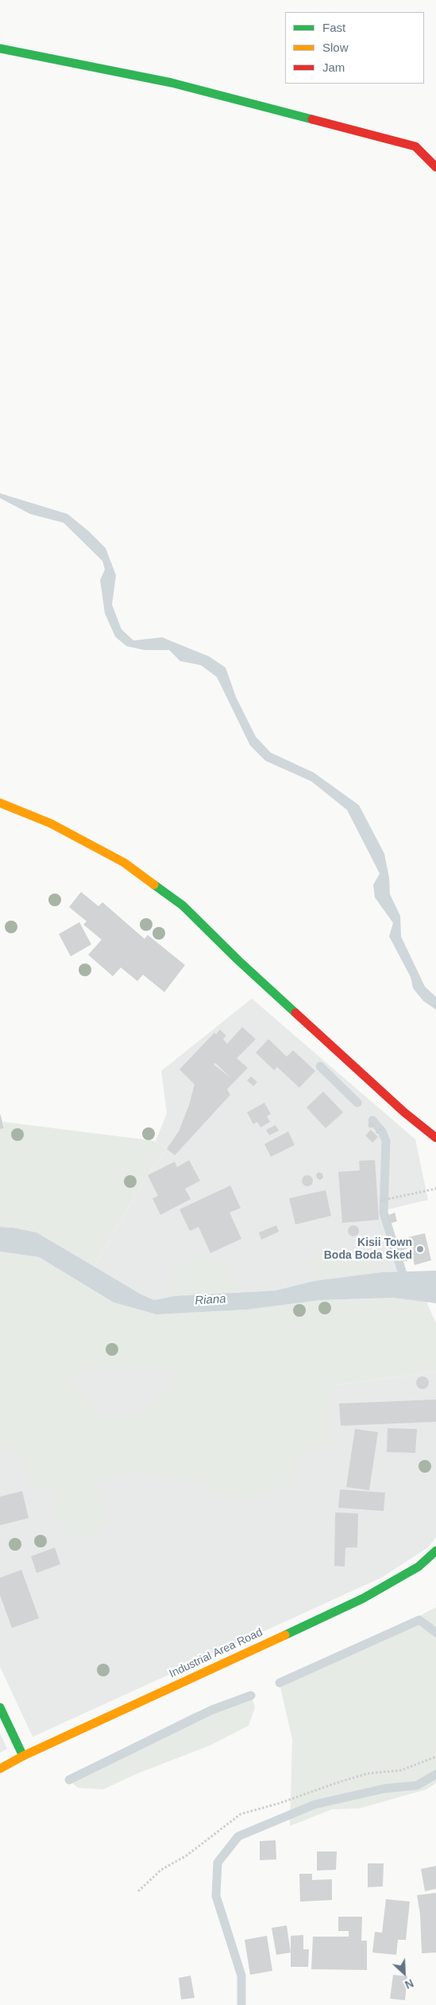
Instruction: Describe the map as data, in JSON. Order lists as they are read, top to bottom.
{
  "streets": {
    "main road": ["Industrial Area Road"]
  },
  "water": ["Riana"],
  "places": ["Kisii Town Boda Boda Sked"],
  "legend": ["Fast", "Slow", "Jam"],
  "north": "bottom right"
}
